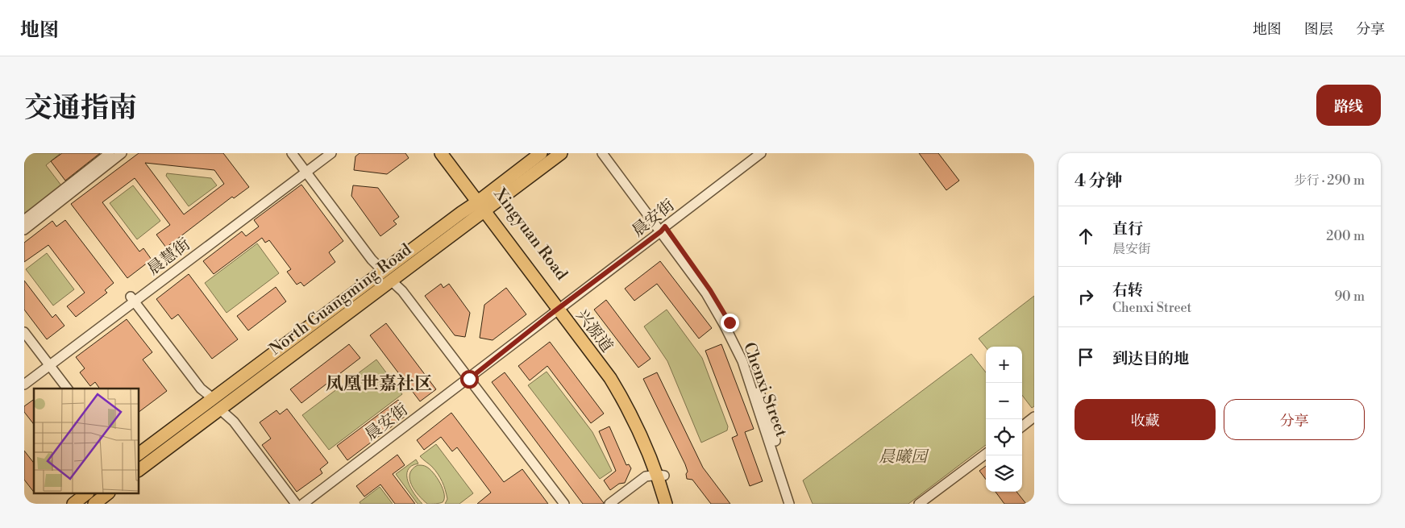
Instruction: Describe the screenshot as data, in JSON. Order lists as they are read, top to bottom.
{
  "streets": {
    "main road": ["Xingyuan Road", "North Guangming Road"],
    "street": ["晨安街", "晨慧街", "Chenxi Street"]
  },
  "crossings": [
    ["晨安街", "Xingyuan Road"],
    ["晨安街", "Chenxi Street"],
    ["Xingyuan Road", "North Guangming Road"]
  ],
  "districts": ["凤凰世嘉社区"],
  "parks": ["晨曦园"],
  "page": {
    "header": "地图",
    "nav": ["地图", "图层", "分享"],
    "title": "交通指南",
    "buttons": [
      "路线",
      ["收藏", "分享"]
    ],
    "heading": ["4 分钟", "步行 · 290 m"],
    "list": [
      ["直行", "晨安街", "200 m"],
      ["右转", "Chenxi Street", "90 m"],
      "到达目的地"
    ],
    "map_buttons": ["+", "−"]
  }
}
